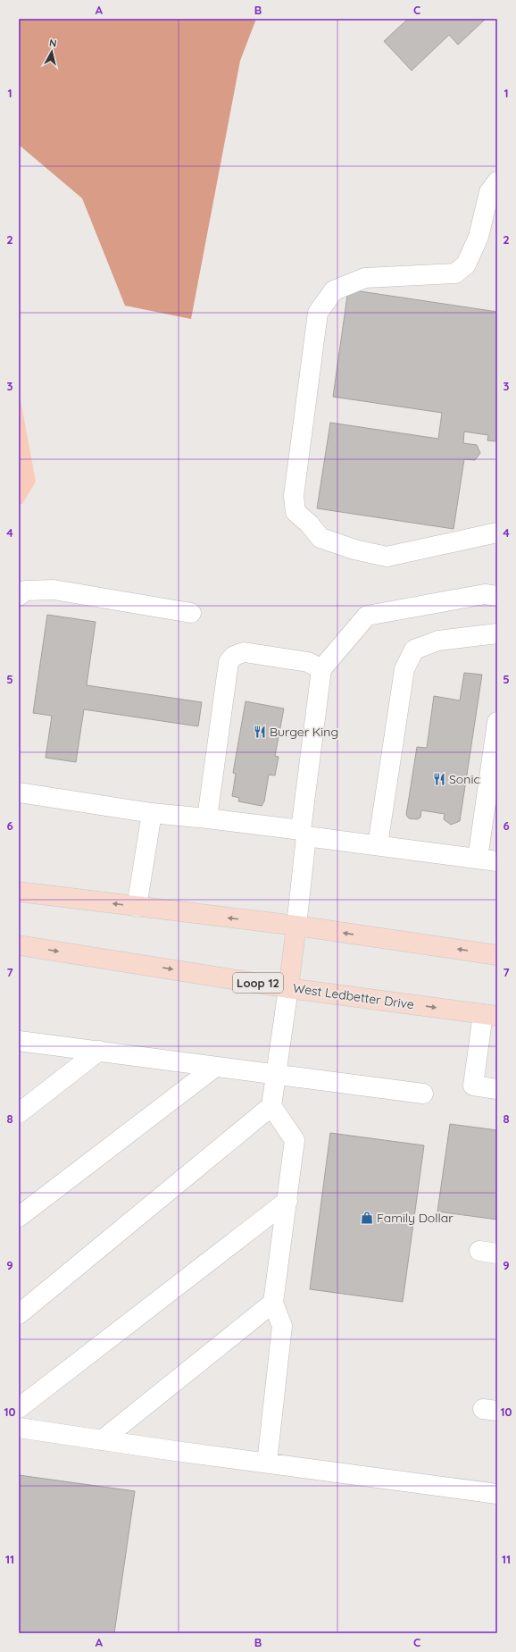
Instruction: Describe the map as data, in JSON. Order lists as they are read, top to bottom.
{
  "streets": {
    "main road": ["Loop 12", "West Ledbetter Drive"]
  },
  "places": {
    "restaurant": ["Burger King", "Sonic"],
    "shop": ["Family Dollar"]
  },
  "north": "top",
  "grid": {
    "columns": ["A", "B", "C"],
    "rows": [
      "1",
      "2",
      "3",
      "4",
      "5",
      "6",
      "7",
      "8",
      "9",
      "10",
      "11"
    ]
  }
}
